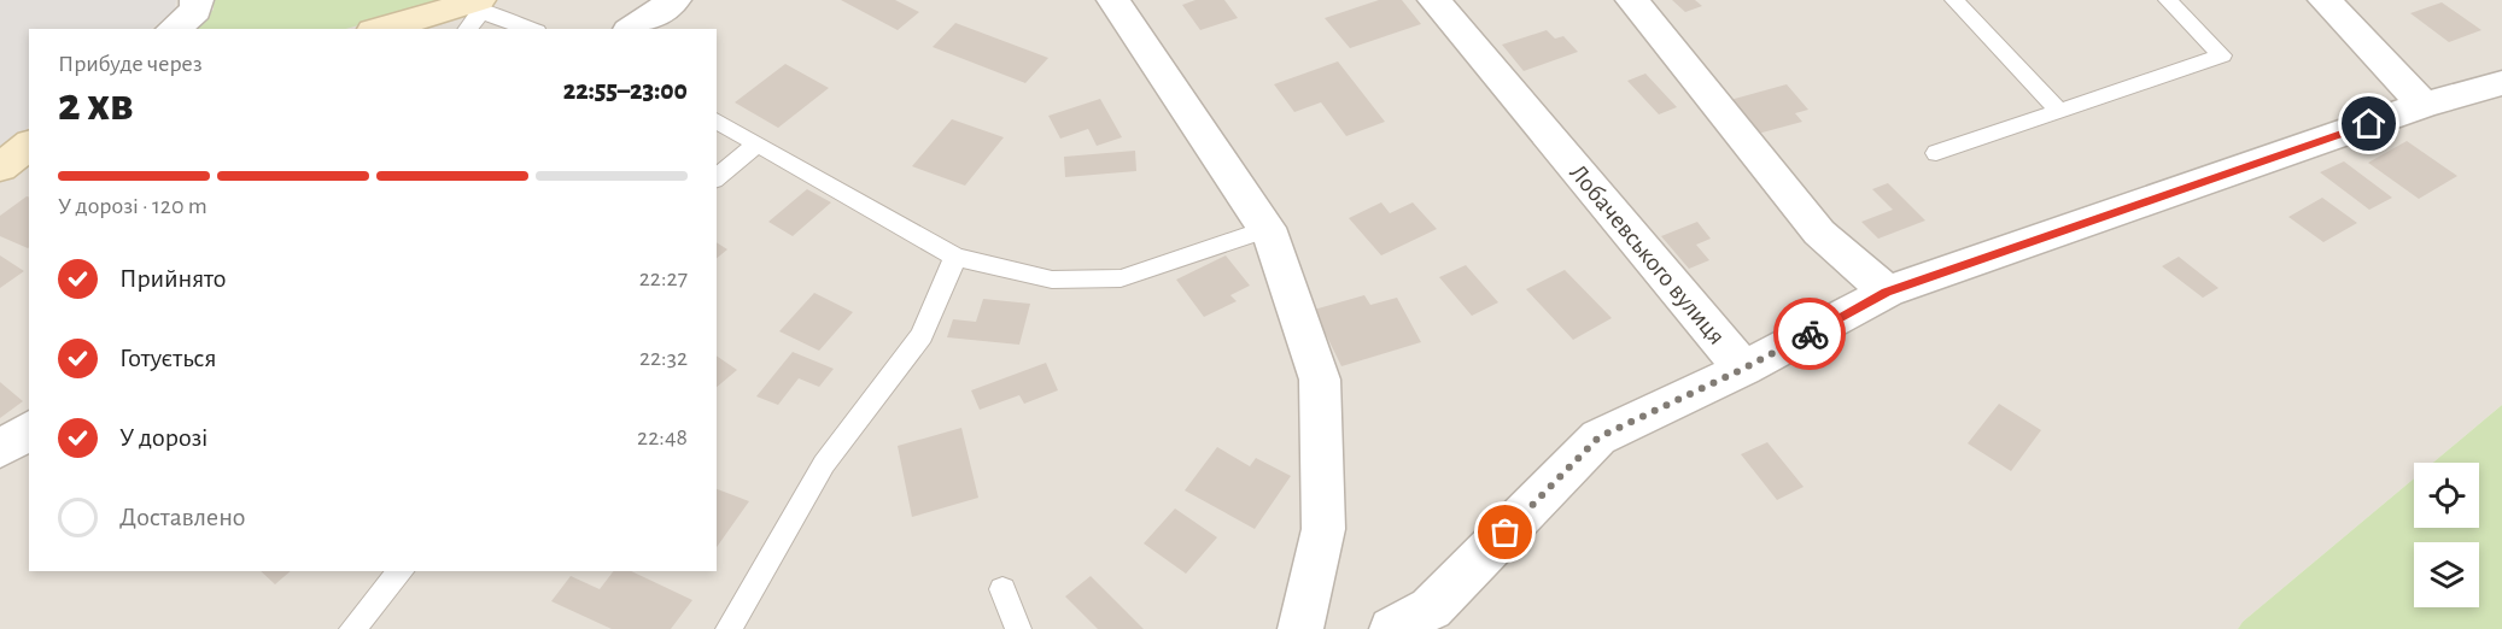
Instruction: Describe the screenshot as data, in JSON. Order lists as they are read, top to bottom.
{
  "streets": {
    "street": ["Лобачевського вулиця"]
  },
  "page": {
    "heading": ["2 хв", "Прибуде через", "22:55–23:00"],
    "bar": "У дорозі · 120 m",
    "list": [
      ["Прийнято", "22:27"],
      ["Готується", "22:32"],
      ["У дорозі", "22:48"],
      "Доставлено"
    ]
  }
}
